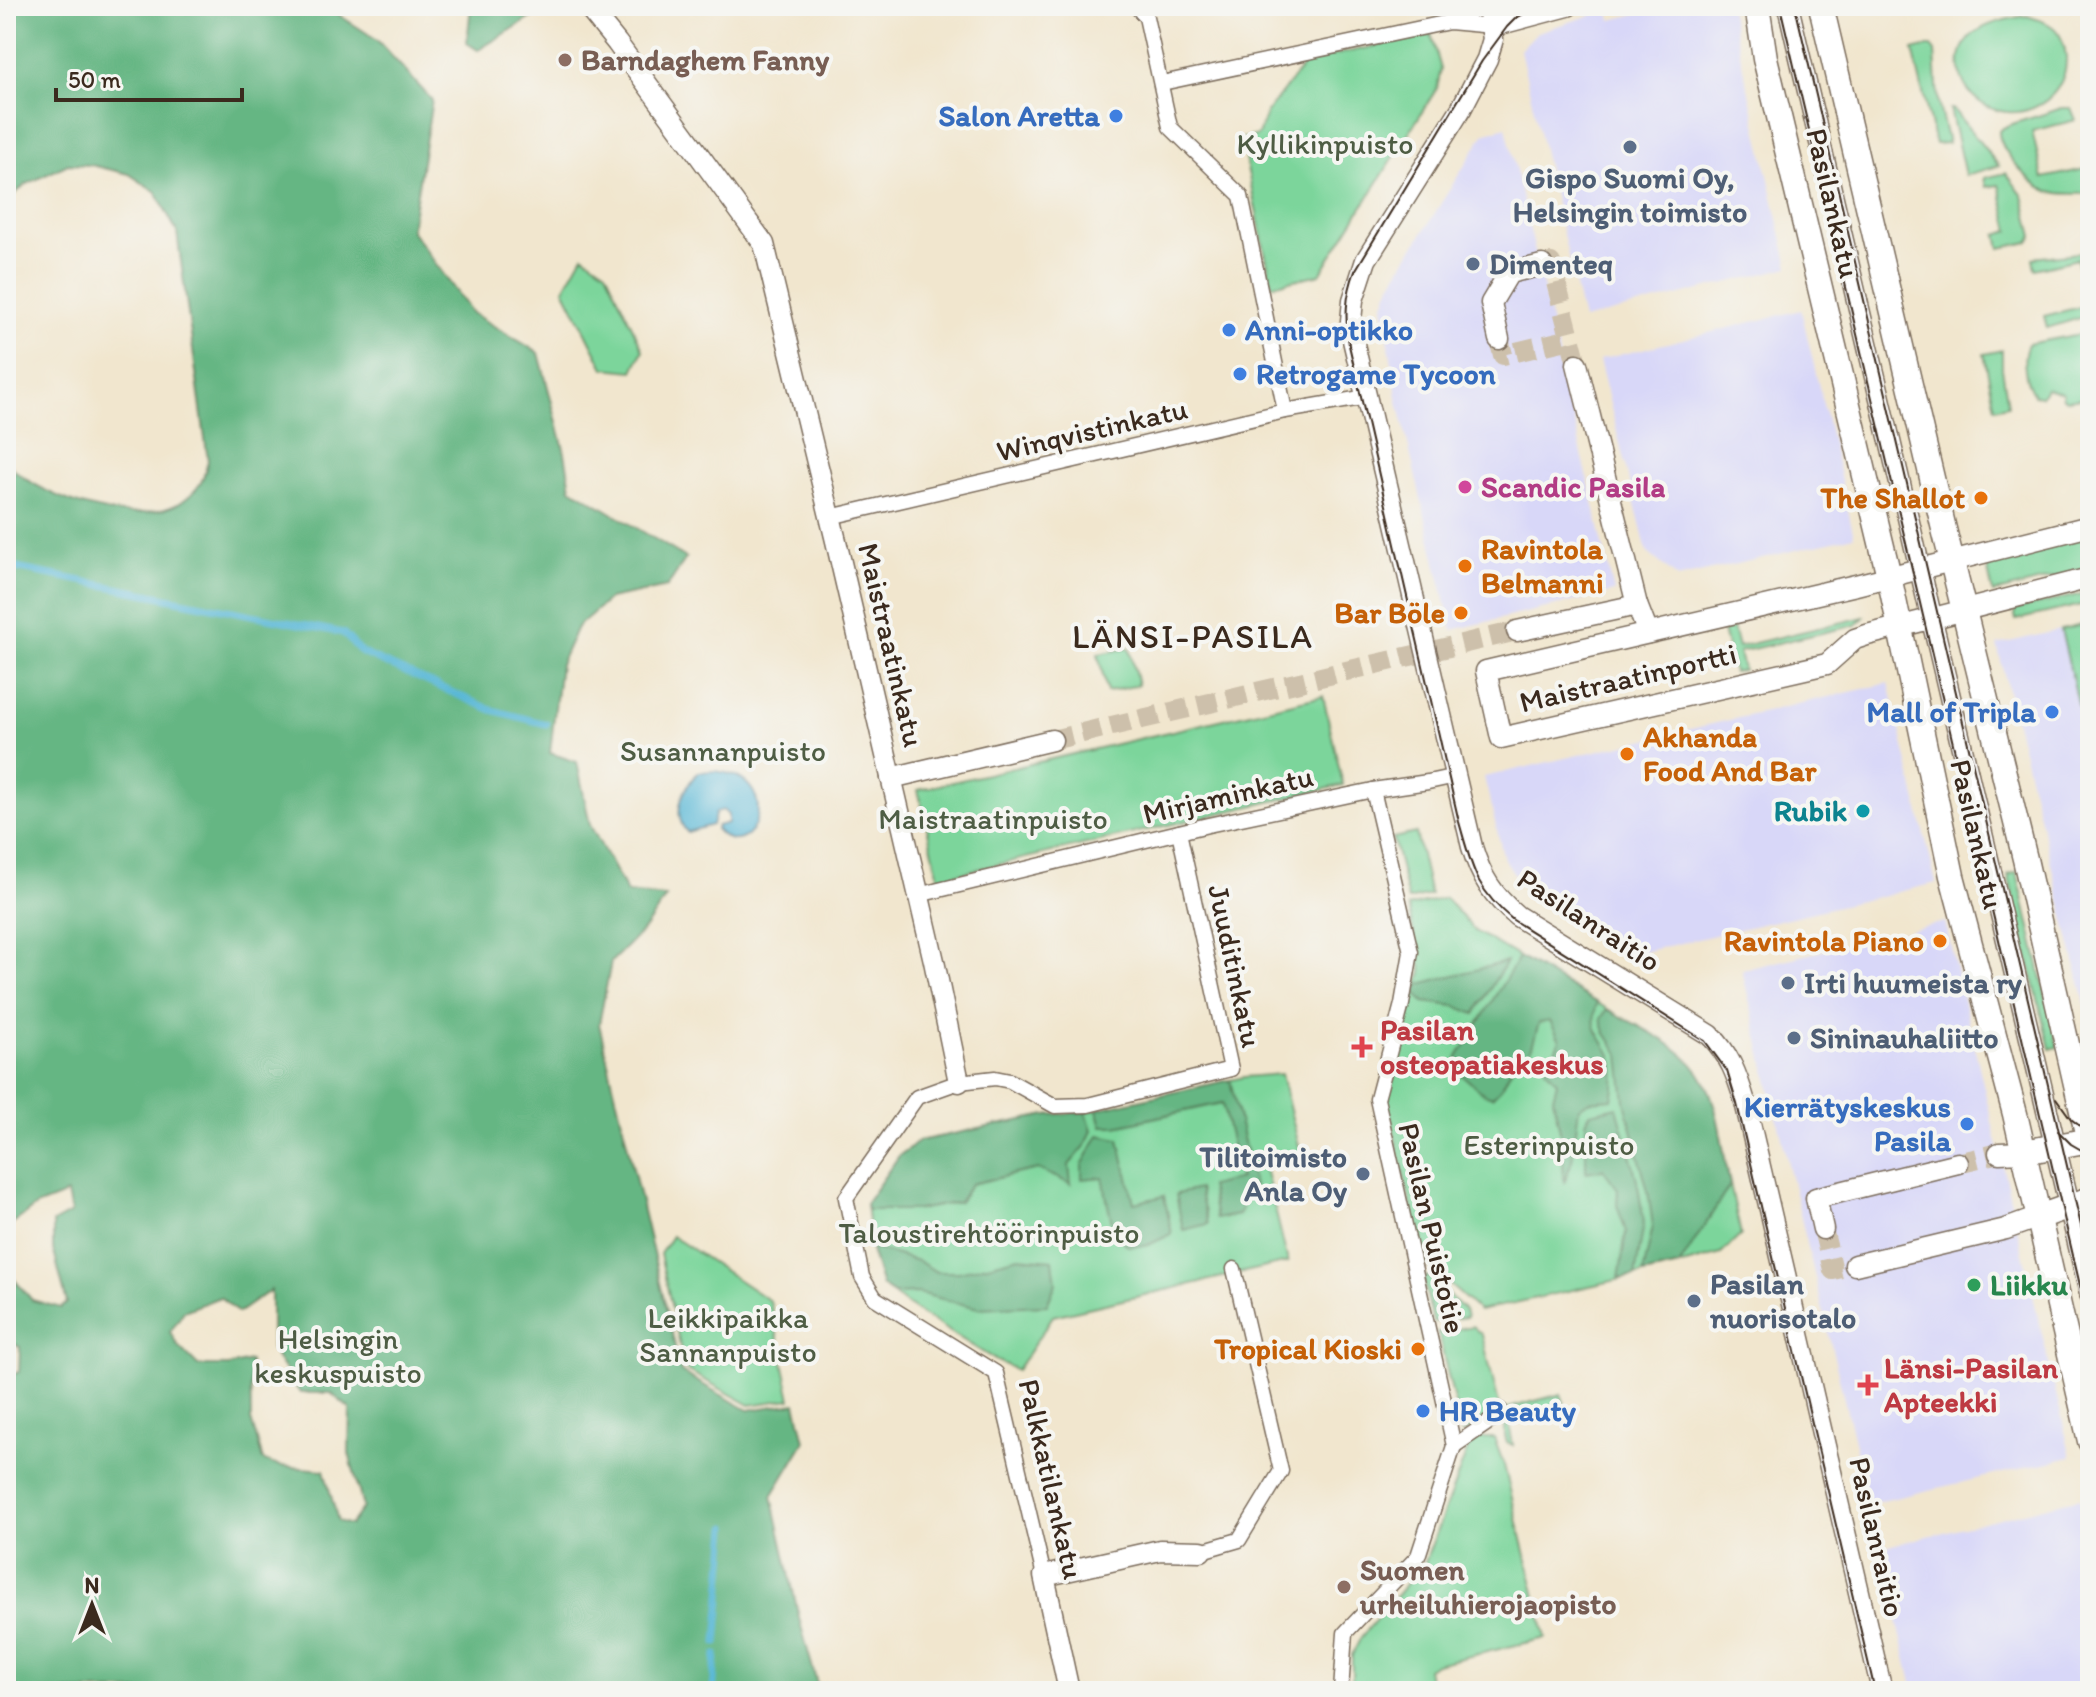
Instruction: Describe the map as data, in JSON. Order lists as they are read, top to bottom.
{
  "streets": {
    "street": [
      "Pasilankatu",
      "Winqvistinkatu",
      "Maistraatinkatu",
      "Maistraatinportti",
      "Mirjaminkatu",
      "Pasilanraitio",
      "Juuditinkatu",
      "Pasilan Puistotie",
      "Palkkatilankatu"
    ]
  },
  "crossings": [
    ["Pasilankatu", "Maistraatinportti"],
    ["Winqvistinkatu", "Maistraatinkatu"],
    ["Winqvistinkatu", "Pasilanraitio"],
    ["Maistraatinkatu", "Mirjaminkatu"],
    ["Maistraatinkatu", "Juuditinkatu"],
    ["Maistraatinkatu", "Palkkatilankatu"],
    ["Mirjaminkatu", "Pasilanraitio"],
    ["Mirjaminkatu", "Juuditinkatu"],
    ["Mirjaminkatu", "Pasilan Puistotie"],
    ["Juuditinkatu", "Palkkatilankatu"]
  ],
  "districts": ["LÄNSI-PASILA"],
  "parks": [
    "Kyllikinpuisto",
    "Susannanpuisto",
    "Maistraatinpuisto",
    "Esterinpuisto",
    "Taloustirehtöörinpuisto",
    "Leikkipaikka Sannanpuisto",
    "Helsingin keskuspuisto"
  ],
  "places": {
    "other": [
      "Barndaghem Fanny",
      "Salon Aretta",
      "Gispo Suomi Oy, Helsingin toimisto",
      "Dimenteq",
      "Anni-optikko",
      "Retrogame Tycoon",
      "Scandic Pasila",
      "The Shallot",
      "Ravintola Belmanni",
      "Bar Böle",
      "Mall of Tripla",
      "Akhanda Food And Bar",
      "Rubik",
      "Ravintola Piano",
      "Irti huumeista ry",
      "Sininauhaliitto",
      "Kierrätyskeskus Pasila",
      "Tilitoimisto Anla Oy",
      "Liikku",
      "Pasilan nuorisotalo",
      "Tropical Kioski",
      "HR Beauty",
      "Suomen urheiluhierojaopisto"
    ],
    "health": ["Pasilan osteopatiakeskus", "Länsi-Pasilan Apteekki"]
  },
  "scale_bar": "50 m",
  "north": "top"
}
